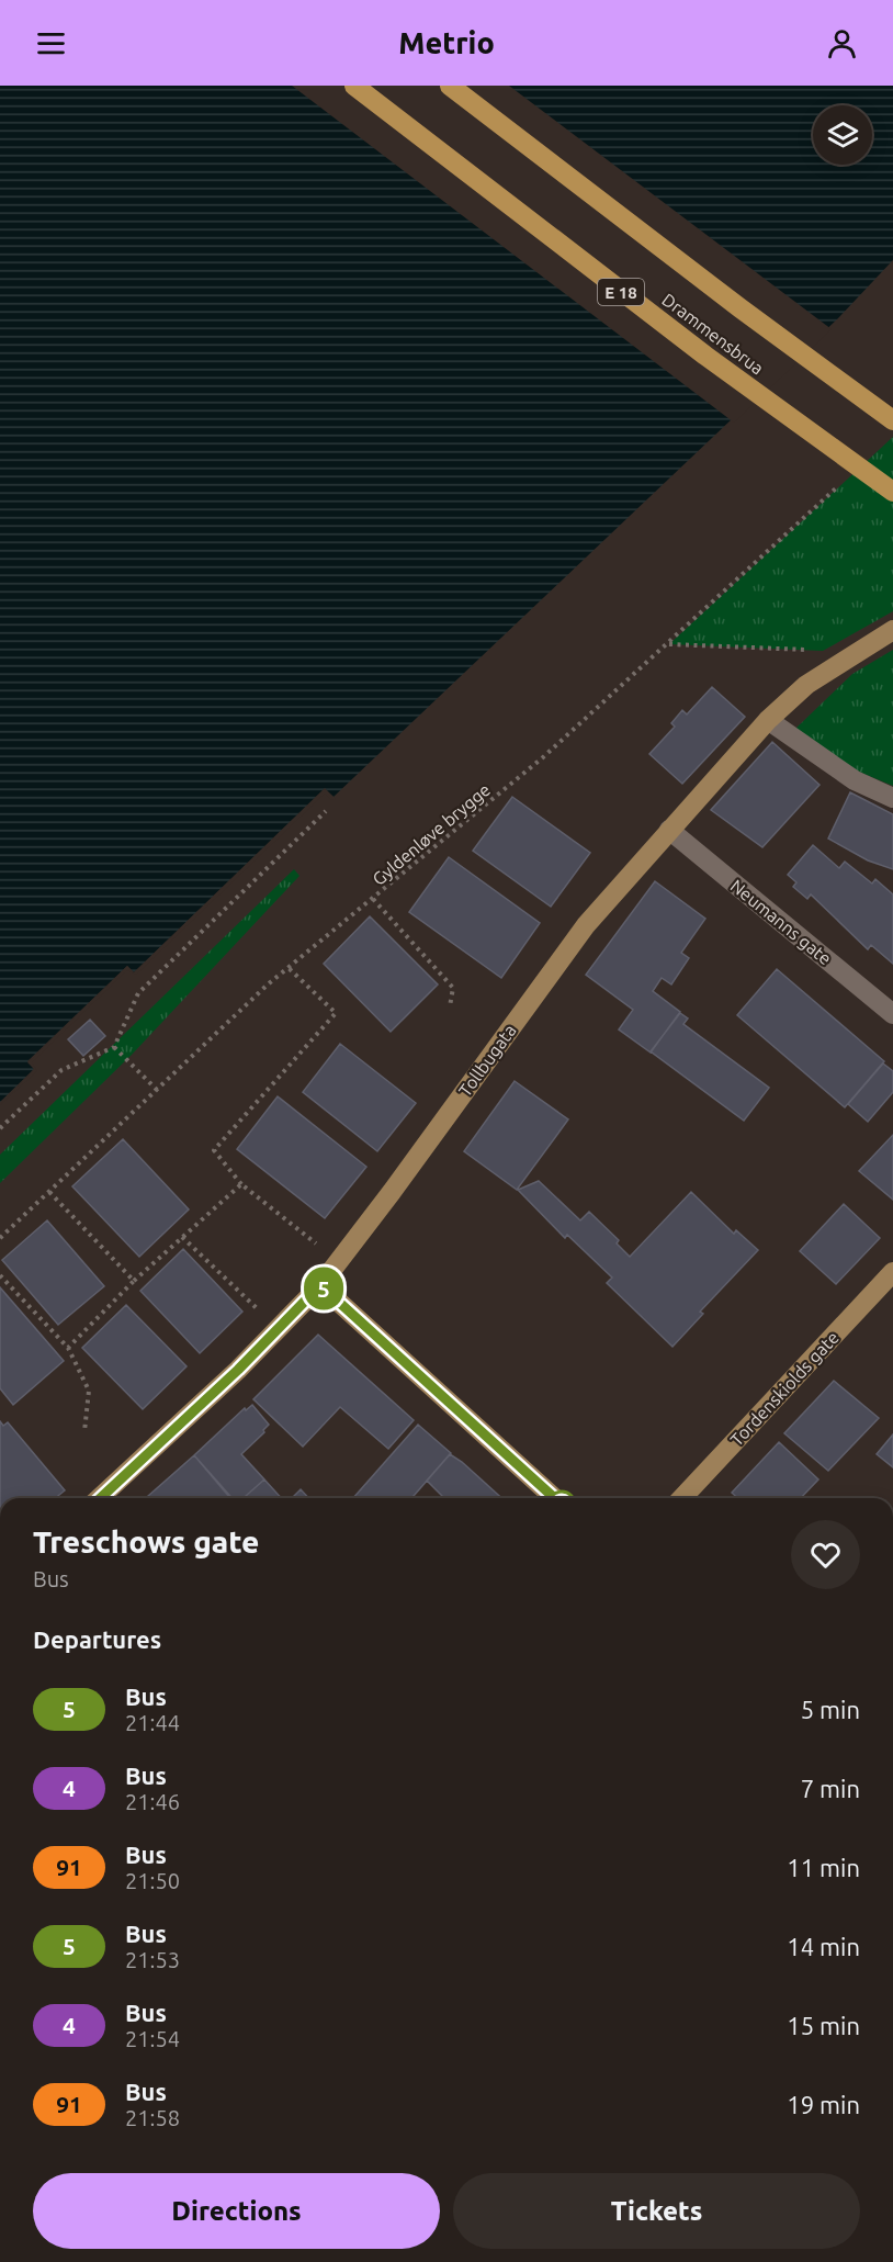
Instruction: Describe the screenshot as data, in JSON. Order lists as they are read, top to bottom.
{
  "streets": {
    "highway": ["E 18", "Drammensbrua"],
    "main road": ["Tollbugata", "Tordenskiolds gate"],
    "street": ["Neumanns gate"],
    "path": ["Gyldenløve brygge"]
  },
  "crossings": [
    ["Neumanns gate", "Tollbugata"]
  ],
  "lines": ["bus line 5"],
  "page": {
    "header": "Metrio",
    "on_map": "5",
    "heading": [
      ["Treschows gate", "Bus"],
      "Departures"
    ],
    "list": [
      {
        "mark": "5",
        "name": "Bus",
        "note": "21:44",
        "value": "5 min"
      },
      {
        "mark": "4",
        "name": "Bus",
        "note": "21:46",
        "value": "7 min"
      },
      {
        "mark": "91",
        "name": "Bus",
        "note": "21:50",
        "value": "11 min"
      },
      {
        "mark": "5",
        "name": "Bus",
        "note": "21:53",
        "value": "14 min"
      },
      {
        "mark": "4",
        "name": "Bus",
        "note": "21:54",
        "value": "15 min"
      },
      {
        "mark": "91",
        "name": "Bus",
        "note": "21:58",
        "value": "19 min"
      }
    ],
    "buttons": ["Directions", "Tickets"]
  }
}
